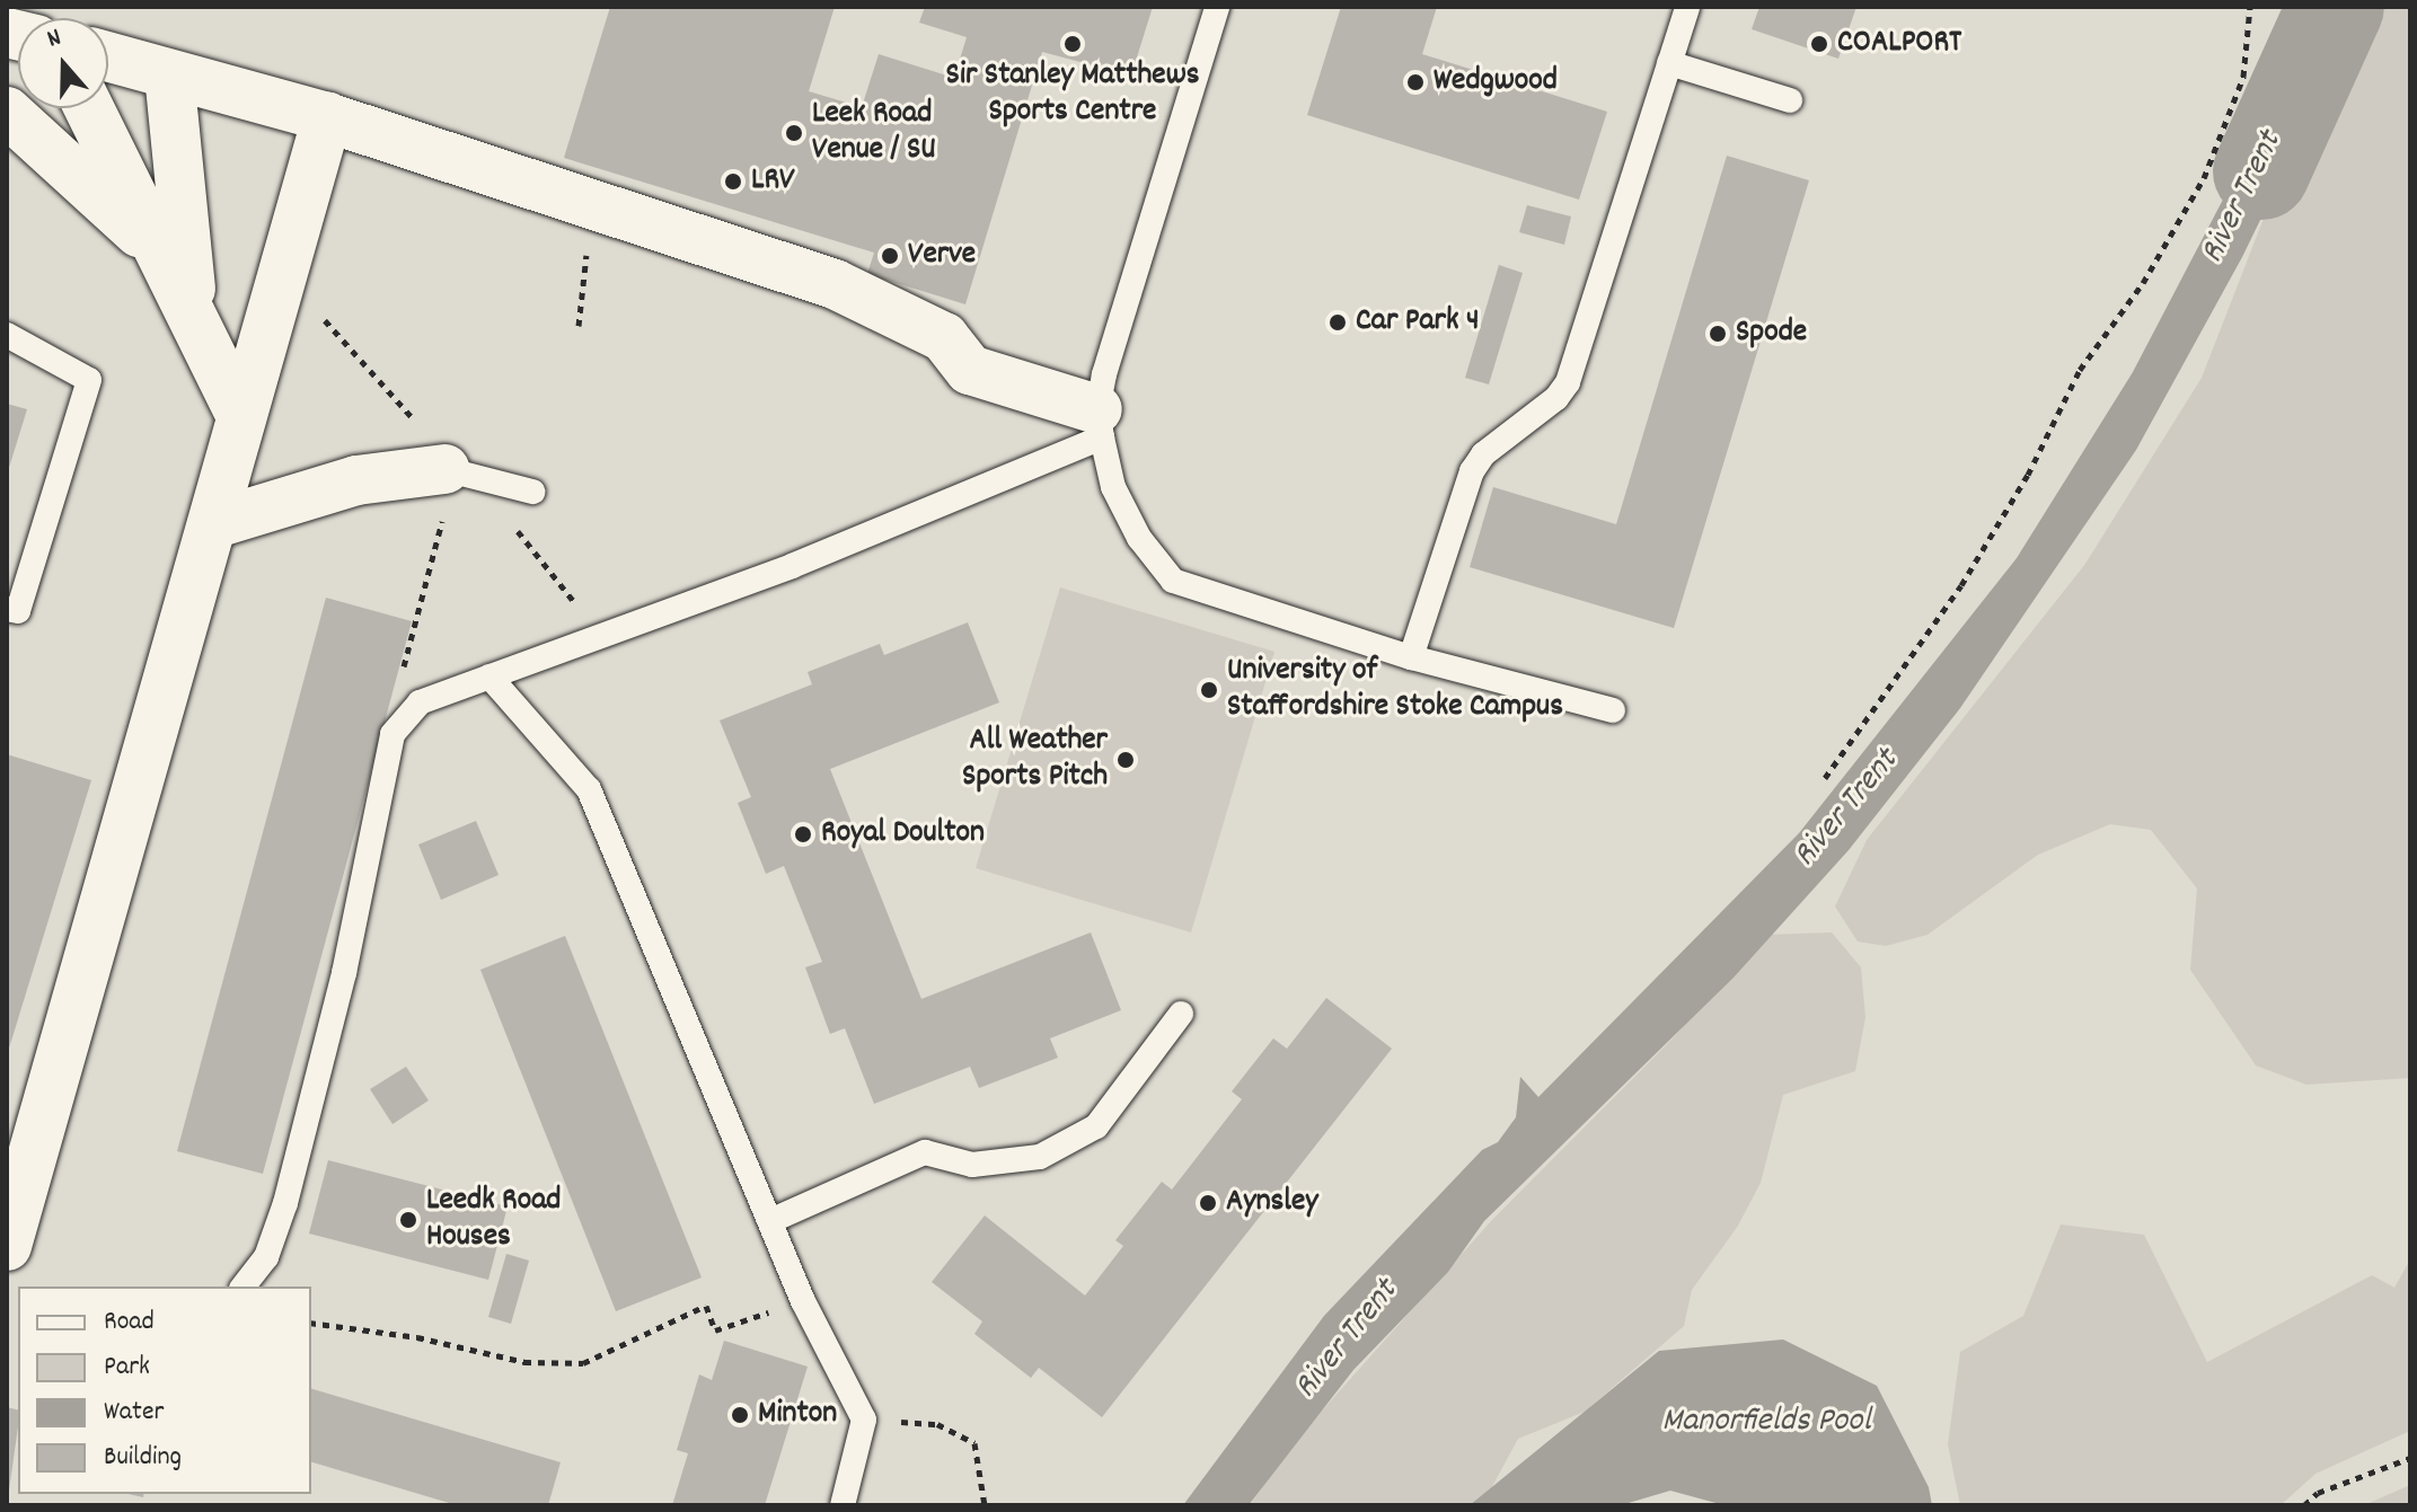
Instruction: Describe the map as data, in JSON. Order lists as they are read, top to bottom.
{
  "water": ["River Trent", "Manorfields Pool"],
  "places": [
    "Sir Stanley Matthews Sports Centre",
    "COALPORT",
    "Wedgwood",
    "Leek Road Venue / SU",
    "LRV",
    "Verve",
    "Car Park 4",
    "Spode",
    "University of Staffordshire Stoke Campus",
    "All Weather Sports Pitch",
    "Royal Doulton",
    "Aynsley",
    "Leedk Road Houses",
    "Minton"
  ],
  "legend": [
    "Road",
    "Park",
    "Water",
    "Building"
  ],
  "north": "top"
}
